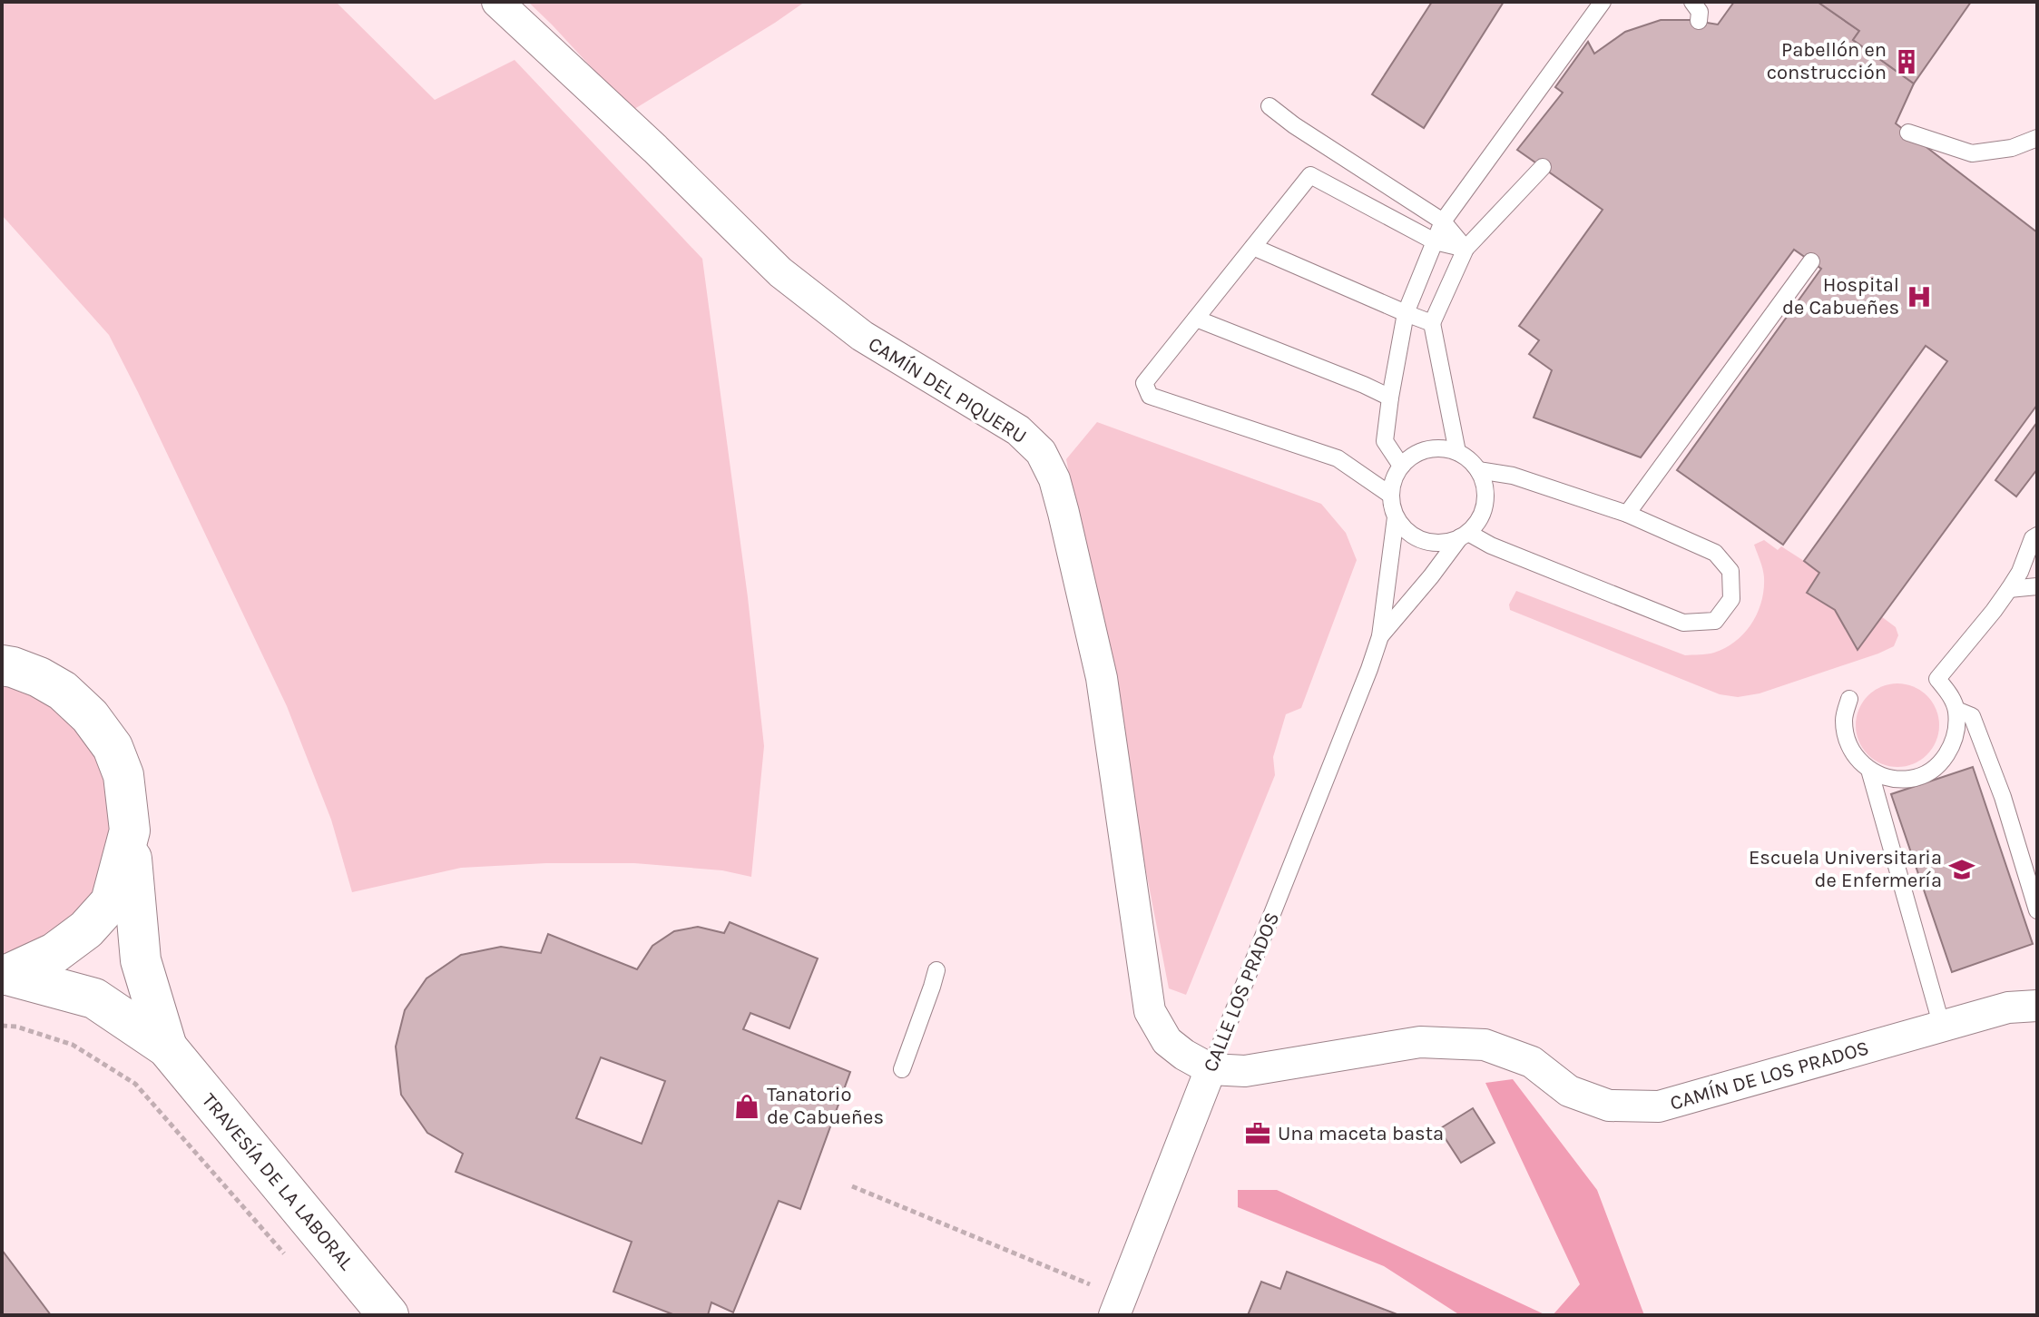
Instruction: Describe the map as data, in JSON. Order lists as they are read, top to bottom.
{
  "streets": {
    "street": [
      "CAMÍN DEL PIQUERU",
      "CALLE LOS PRADOS",
      "CAMÍN DE LOS PRADOS",
      "TRAVESÍA DE LA LABORAL"
    ]
  },
  "crossings": [
    ["CAMÍN DEL PIQUERU", "CALLE LOS PRADOS"],
    ["CAMÍN DEL PIQUERU", "CAMÍN DE LOS PRADOS"],
    ["CALLE LOS PRADOS", "CAMÍN DE LOS PRADOS"]
  ],
  "places": {
    "building": ["Pabellón en construcción"],
    "hospital": ["Hospital de Cabueñes"],
    "school or university": ["Escuela Universitaria de Enfermería"],
    "shop": ["Tanatorio de Cabueñes"],
    "office": ["Una maceta basta"]
  }
}
